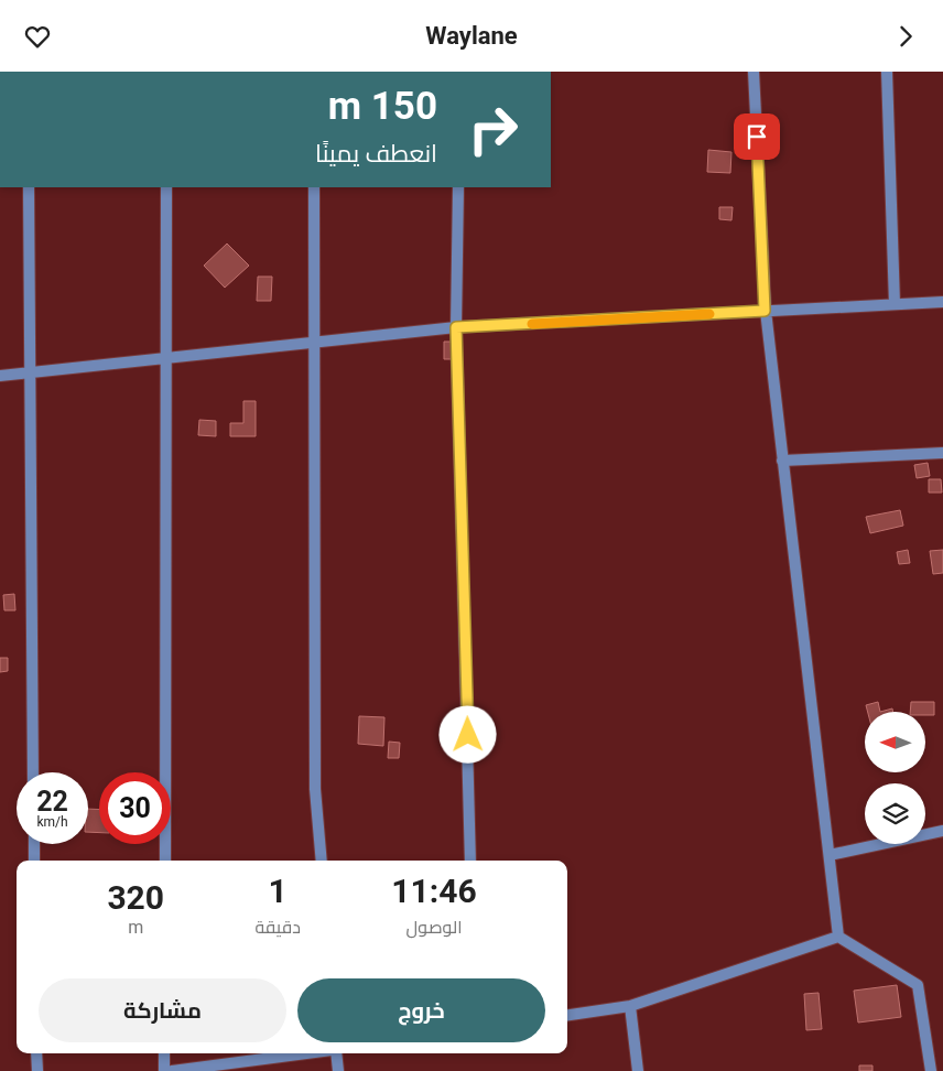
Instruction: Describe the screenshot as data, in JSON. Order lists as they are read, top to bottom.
{
  "north": "left",
  "page": {
    "header": "Waylane",
    "turn": ["150 m", "انعطف يمينًا"],
    "speed": "22 km/h",
    "limit": "30",
    "eta": [
      "11:46",
      "الوصول",
      "1",
      "دقيقة",
      "320",
      "m"
    ],
    "buttons": ["خروج", "مشاركة"]
  }
}
